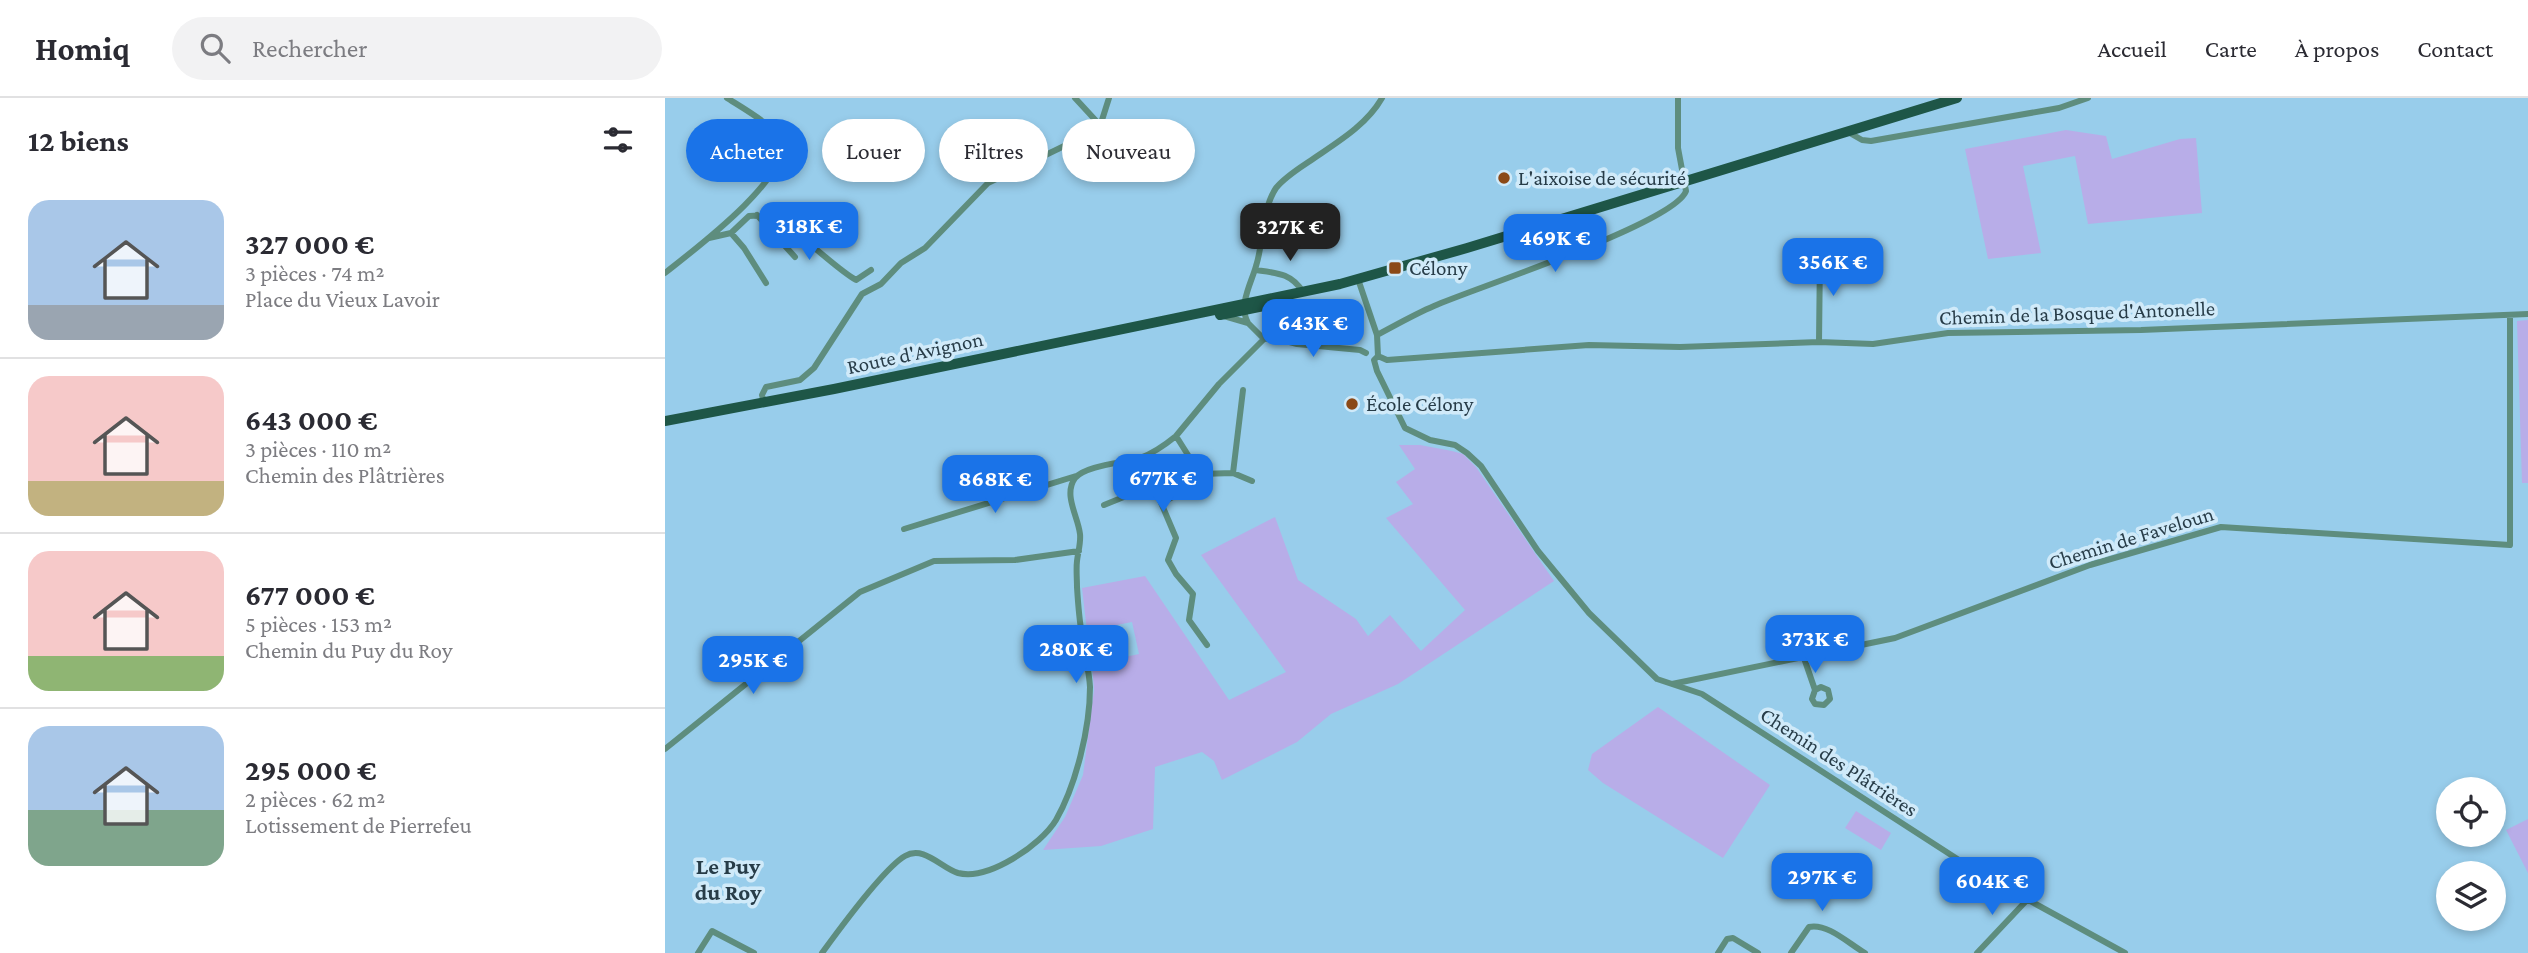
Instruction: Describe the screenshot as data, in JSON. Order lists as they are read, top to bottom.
{
  "streets": {
    "main road": ["Route d'Avignon"],
    "street": ["Chemin de la Bosque d'Antonelle", "Chemin de Faveloun", "Chemin des Plâtrières"]
  },
  "crossings": [
    ["Chemin de la Bosque d'Antonelle", "Chemin de Faveloun"],
    ["Chemin de la Bosque d'Antonelle", "Chemin des Plâtrières"],
    ["Chemin de Faveloun", "Chemin des Plâtrières"]
  ],
  "districts": ["Le Puy du Roy"],
  "places": {
    "other": ["L'aixoise de sécurité", "École Célony"],
    "transit": ["Célony"]
  },
  "page": {
    "header": "Homiq",
    "search": "Rechercher",
    "nav": [
      "Accueil",
      "Carte",
      "À propos",
      "Contact"
    ],
    "heading": "12 biens",
    "chip": [
      "Acheter",
      "Louer",
      "Filtres",
      "Nouveau"
    ],
    "list": [
      {
        "name": "327 000 €",
        "note": "3 pièces · 74 m² · Place du Vieux Lavoir"
      },
      {
        "name": "643 000 €",
        "note": "3 pièces · 110 m² · Chemin des Plâtrières"
      },
      {
        "name": "677 000 €",
        "note": "5 pièces · 153 m² · Chemin du Puy du Roy"
      },
      {
        "name": "295 000 €",
        "note": "2 pièces · 62 m² · Lotissement de Pierrefeu"
      }
    ],
    "price": [
      "318K €",
      "327K €",
      "469K €",
      "356K €",
      "643K €",
      "677K €",
      "868K €",
      "373K €",
      "280K €",
      "295K €",
      "297K €",
      "604K €"
    ]
  }
}
